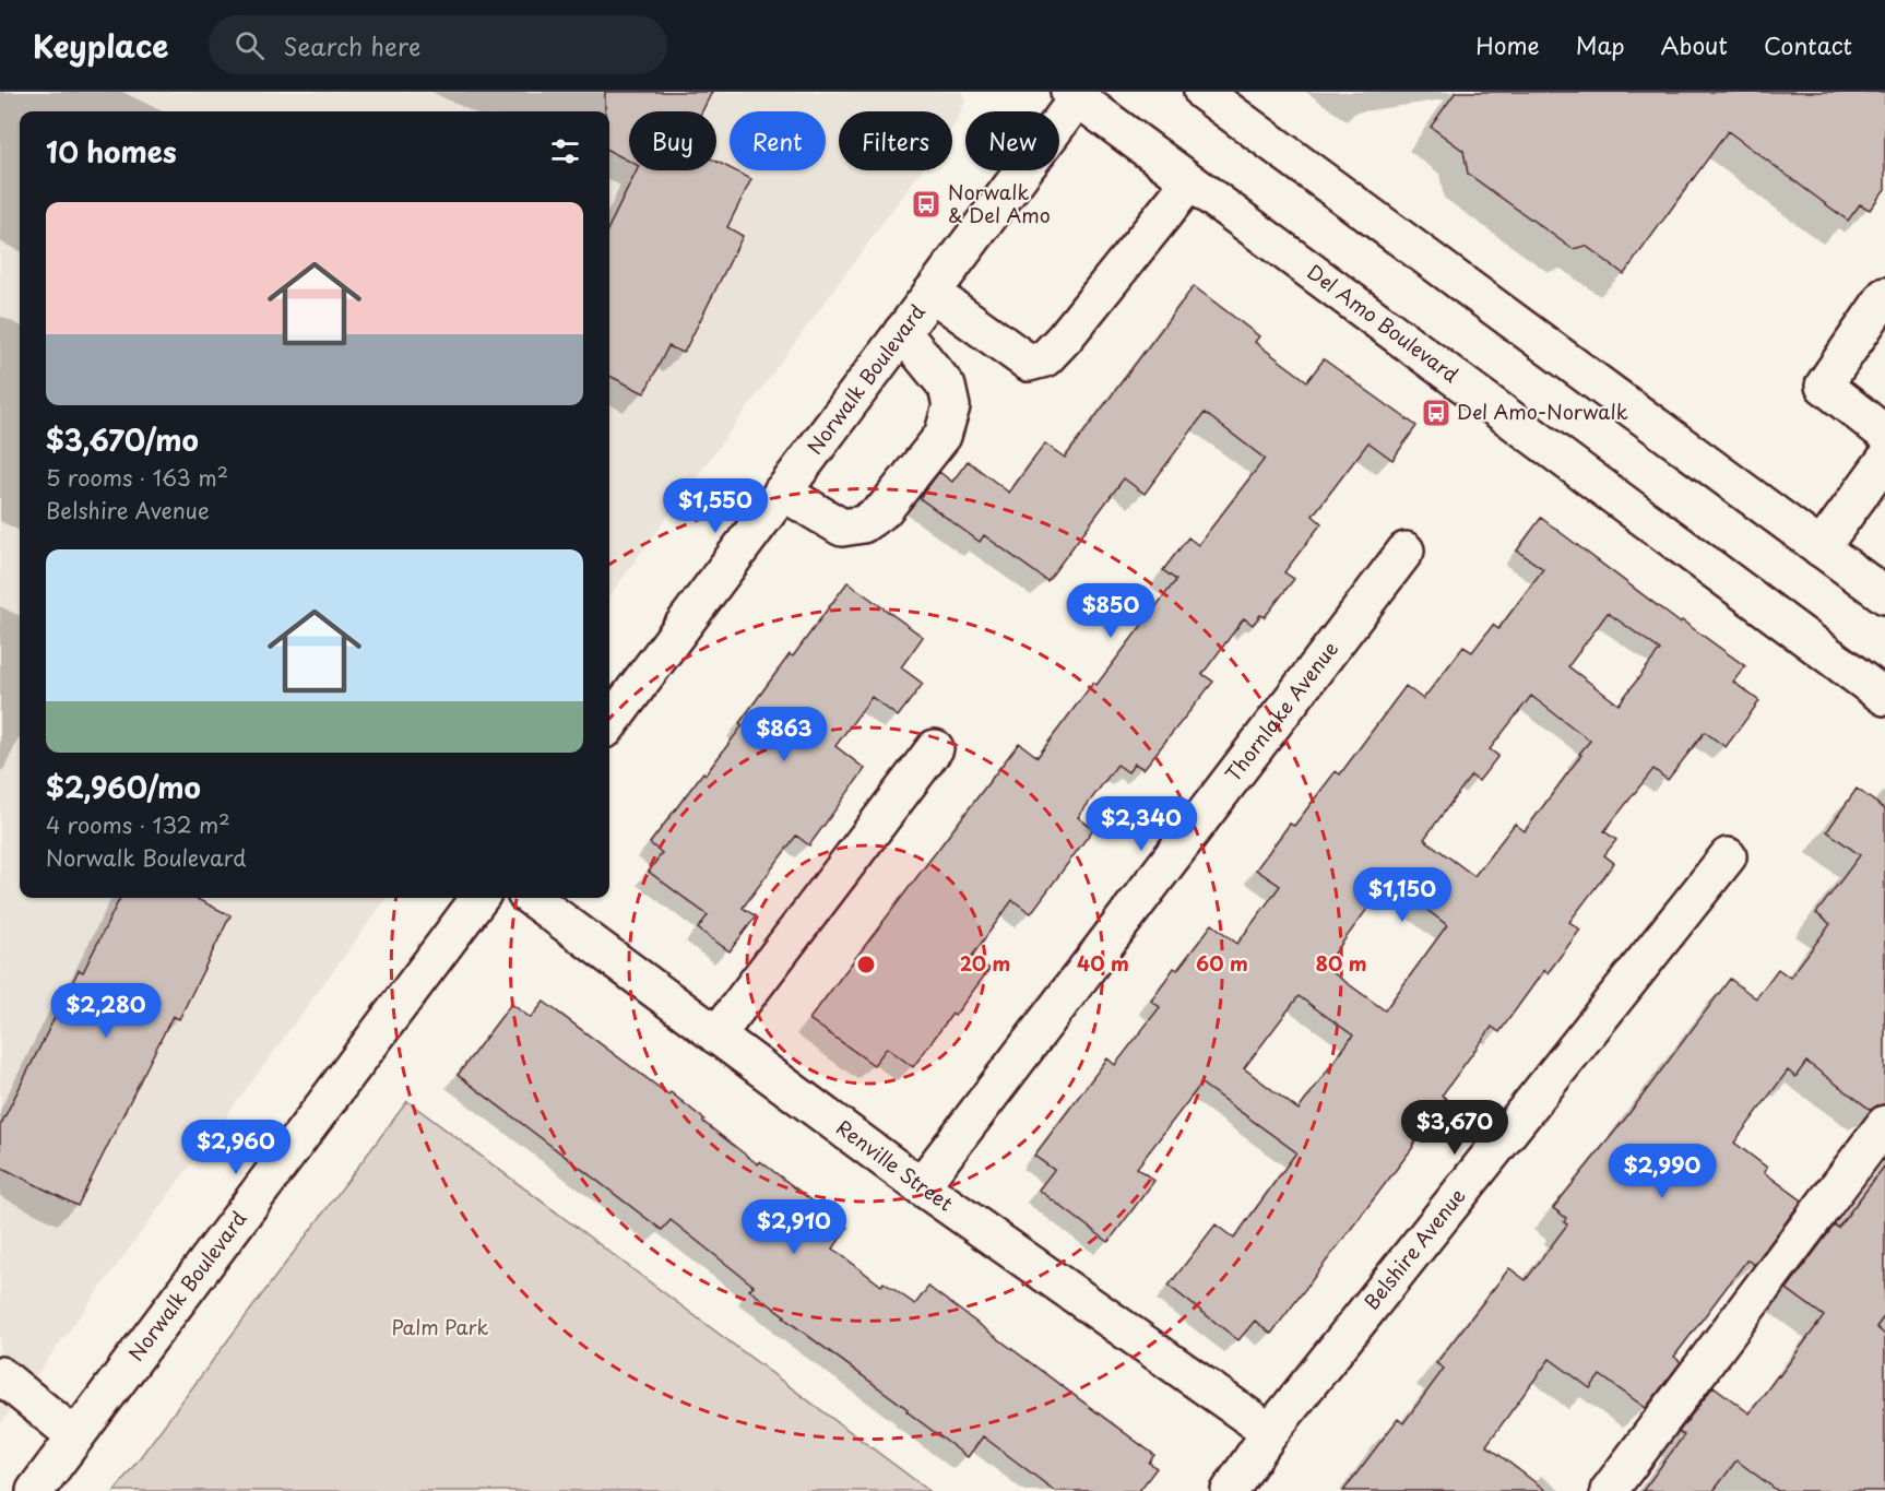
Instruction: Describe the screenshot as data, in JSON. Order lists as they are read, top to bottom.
{
  "streets": {
    "main road": [
      "Del Amo Boulevard",
      "Norwalk Boulevard",
      "Thornlake Avenue",
      "Renville Street",
      "Belshire Avenue"
    ]
  },
  "crossings": [
    ["Del Amo Boulevard", "Norwalk Boulevard"],
    ["Thornlake Avenue", "Renville Street"],
    ["Renville Street", "Belshire Avenue"]
  ],
  "parks": ["Palm Park"],
  "places": {
    "bus stop": ["Norwalk & Del Amo", "Del Amo-Norwalk"]
  },
  "page": {
    "header": "Keyplace",
    "search": "Search here",
    "nav": [
      "Home",
      "Map",
      "About",
      "Contact"
    ],
    "chip": [
      "Buy",
      "Rent",
      "Filters",
      "New"
    ],
    "heading": "10 homes",
    "list": [
      {
        "name": "$3,670/mo",
        "note": "5 rooms · 163 m² · Belshire Avenue"
      },
      {
        "name": "$2,960/mo",
        "note": "4 rooms · 132 m² · Norwalk Boulevard"
      }
    ],
    "price": [
      "$1,550",
      "$850",
      "$863",
      "$2,340",
      "$1,150",
      "$2,280",
      "$3,670",
      "$2,960",
      "$2,990",
      "$2,910"
    ]
  },
  "rings": [
    "20 m",
    "40 m",
    "60 m",
    "80 m"
  ]
}
